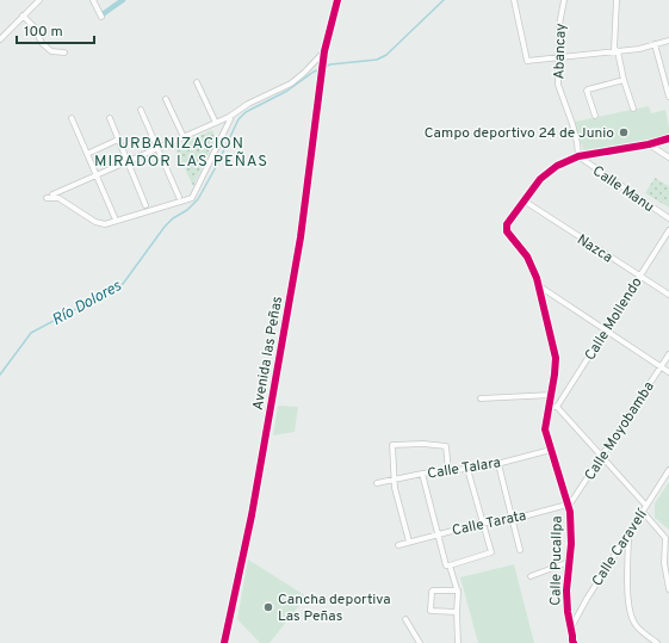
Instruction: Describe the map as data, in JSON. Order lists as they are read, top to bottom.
{
  "streets": {
    "street": [
      "Abancay",
      "Calle Manu",
      "Nazca",
      "Calle Mollendo",
      "Avenida las Peñas",
      "Calle Moyobamba",
      "Calle Talara",
      "Calle Tarata",
      "Calle Caravelí",
      "Calle Pucallpa"
    ]
  },
  "crossings": [
    ["Abancay", "Calle Manu"],
    ["Nazca", "Calle Mollendo"],
    ["Nazca", "Calle Pucallpa"],
    ["Calle Moyobamba", "Calle Tarata"],
    ["Calle Moyobamba", "Calle Pucallpa"],
    ["Calle Talara", "Calle Pucallpa"],
    ["Calle Tarata", "Calle Pucallpa"],
    ["Calle Caravelí", "Calle Pucallpa"]
  ],
  "districts": ["URBANIZACION MIRADOR LAS PEÑAS"],
  "water": ["Río Dolores"],
  "places": ["Campo deportivo 24 de Junio", "Cancha deportiva Las Peñas"],
  "scale_bar": "100 m"
}
